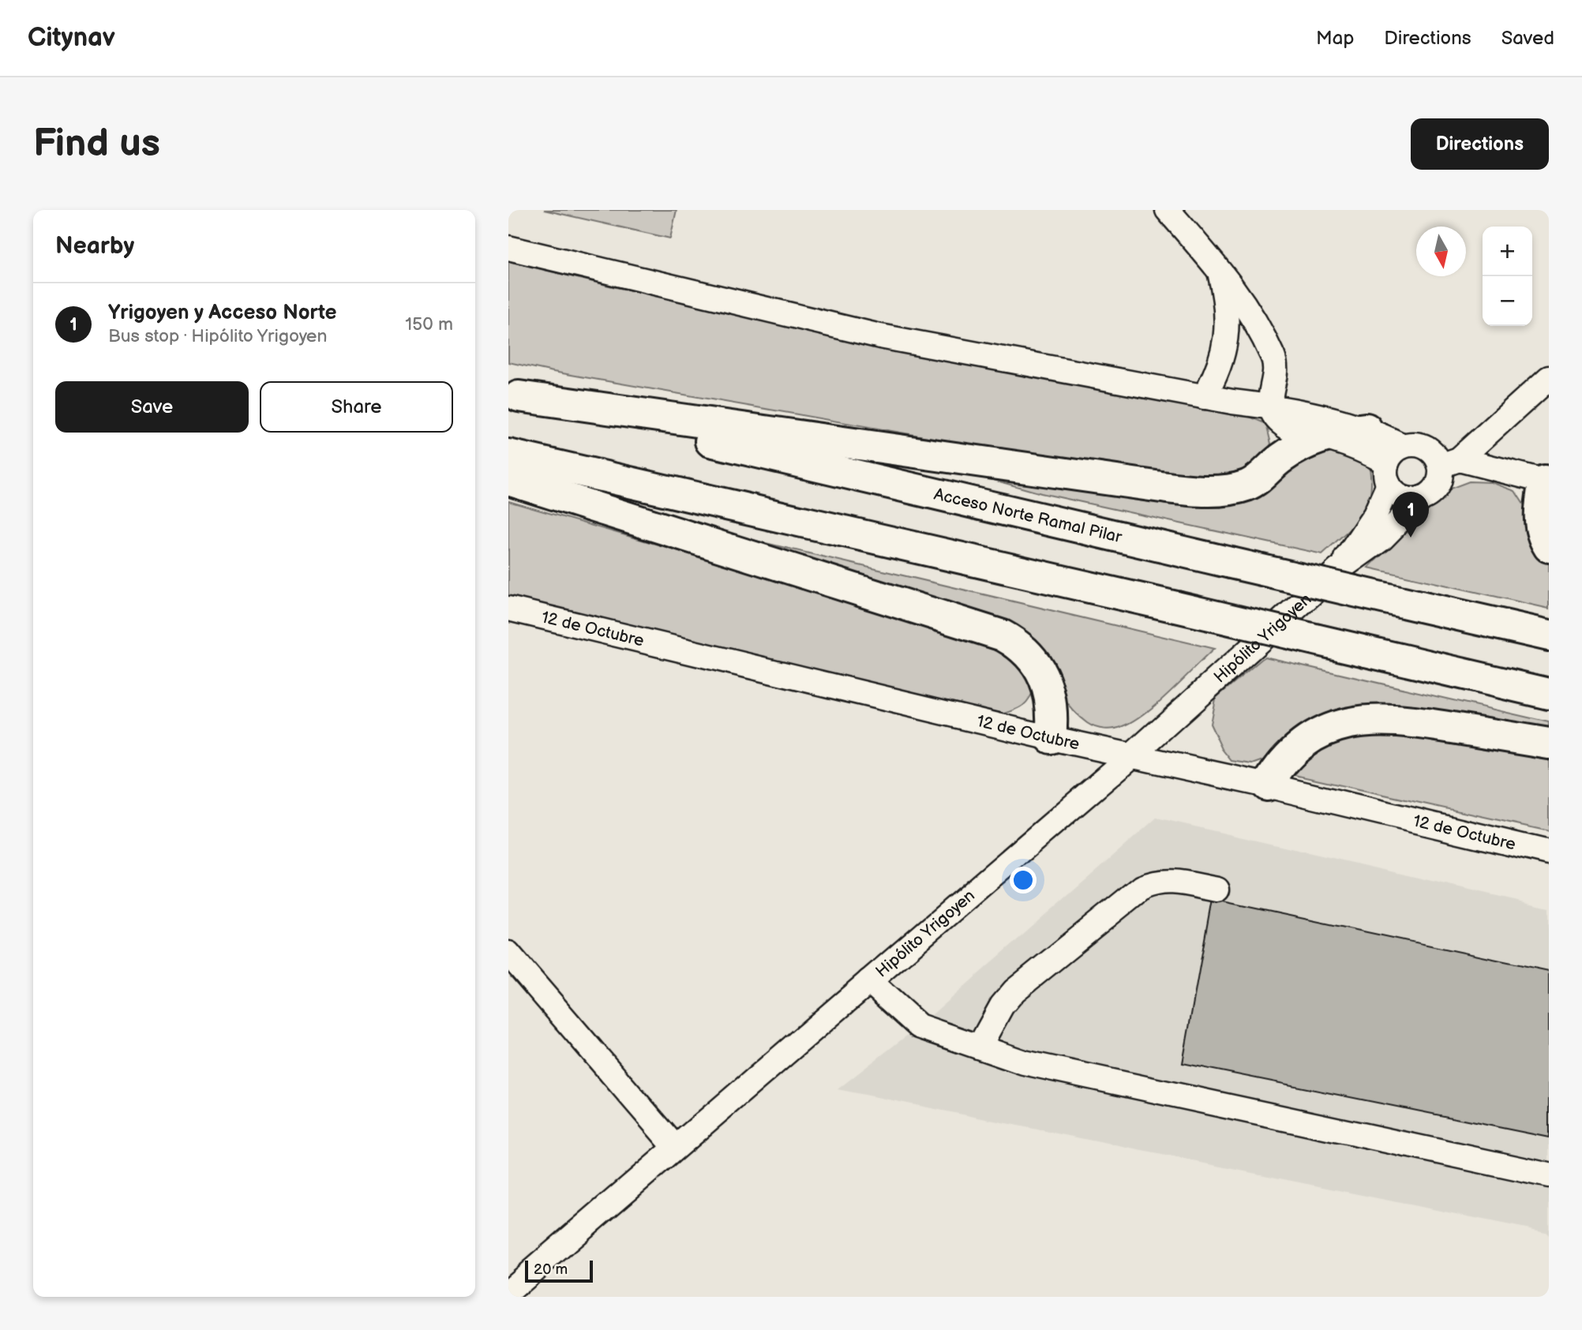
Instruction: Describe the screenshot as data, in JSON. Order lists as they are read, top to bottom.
{
  "streets": {
    "highway": ["Acceso Norte Ramal Pilar"],
    "street": ["12 de Octubre", "Hipólito Yrigoyen"]
  },
  "crossings": [
    ["12 de Octubre", "Hipólito Yrigoyen"]
  ],
  "scale_bar": "20 m",
  "north": "bottom",
  "page": {
    "header": "Citynav",
    "nav": ["Map", "Directions", "Saved"],
    "buttons": [
      "Directions",
      ["Save", "Share"]
    ],
    "title": "Find us",
    "heading": "Nearby",
    "map_buttons": ["+", "−"],
    "list": [
      {
        "mark": "1",
        "name": "Yrigoyen y Acceso Norte",
        "note": "Bus stop · Hipólito Yrigoyen",
        "value": "150 m"
      }
    ],
    "pins": "1",
    "scale": "20 m"
  }
}
